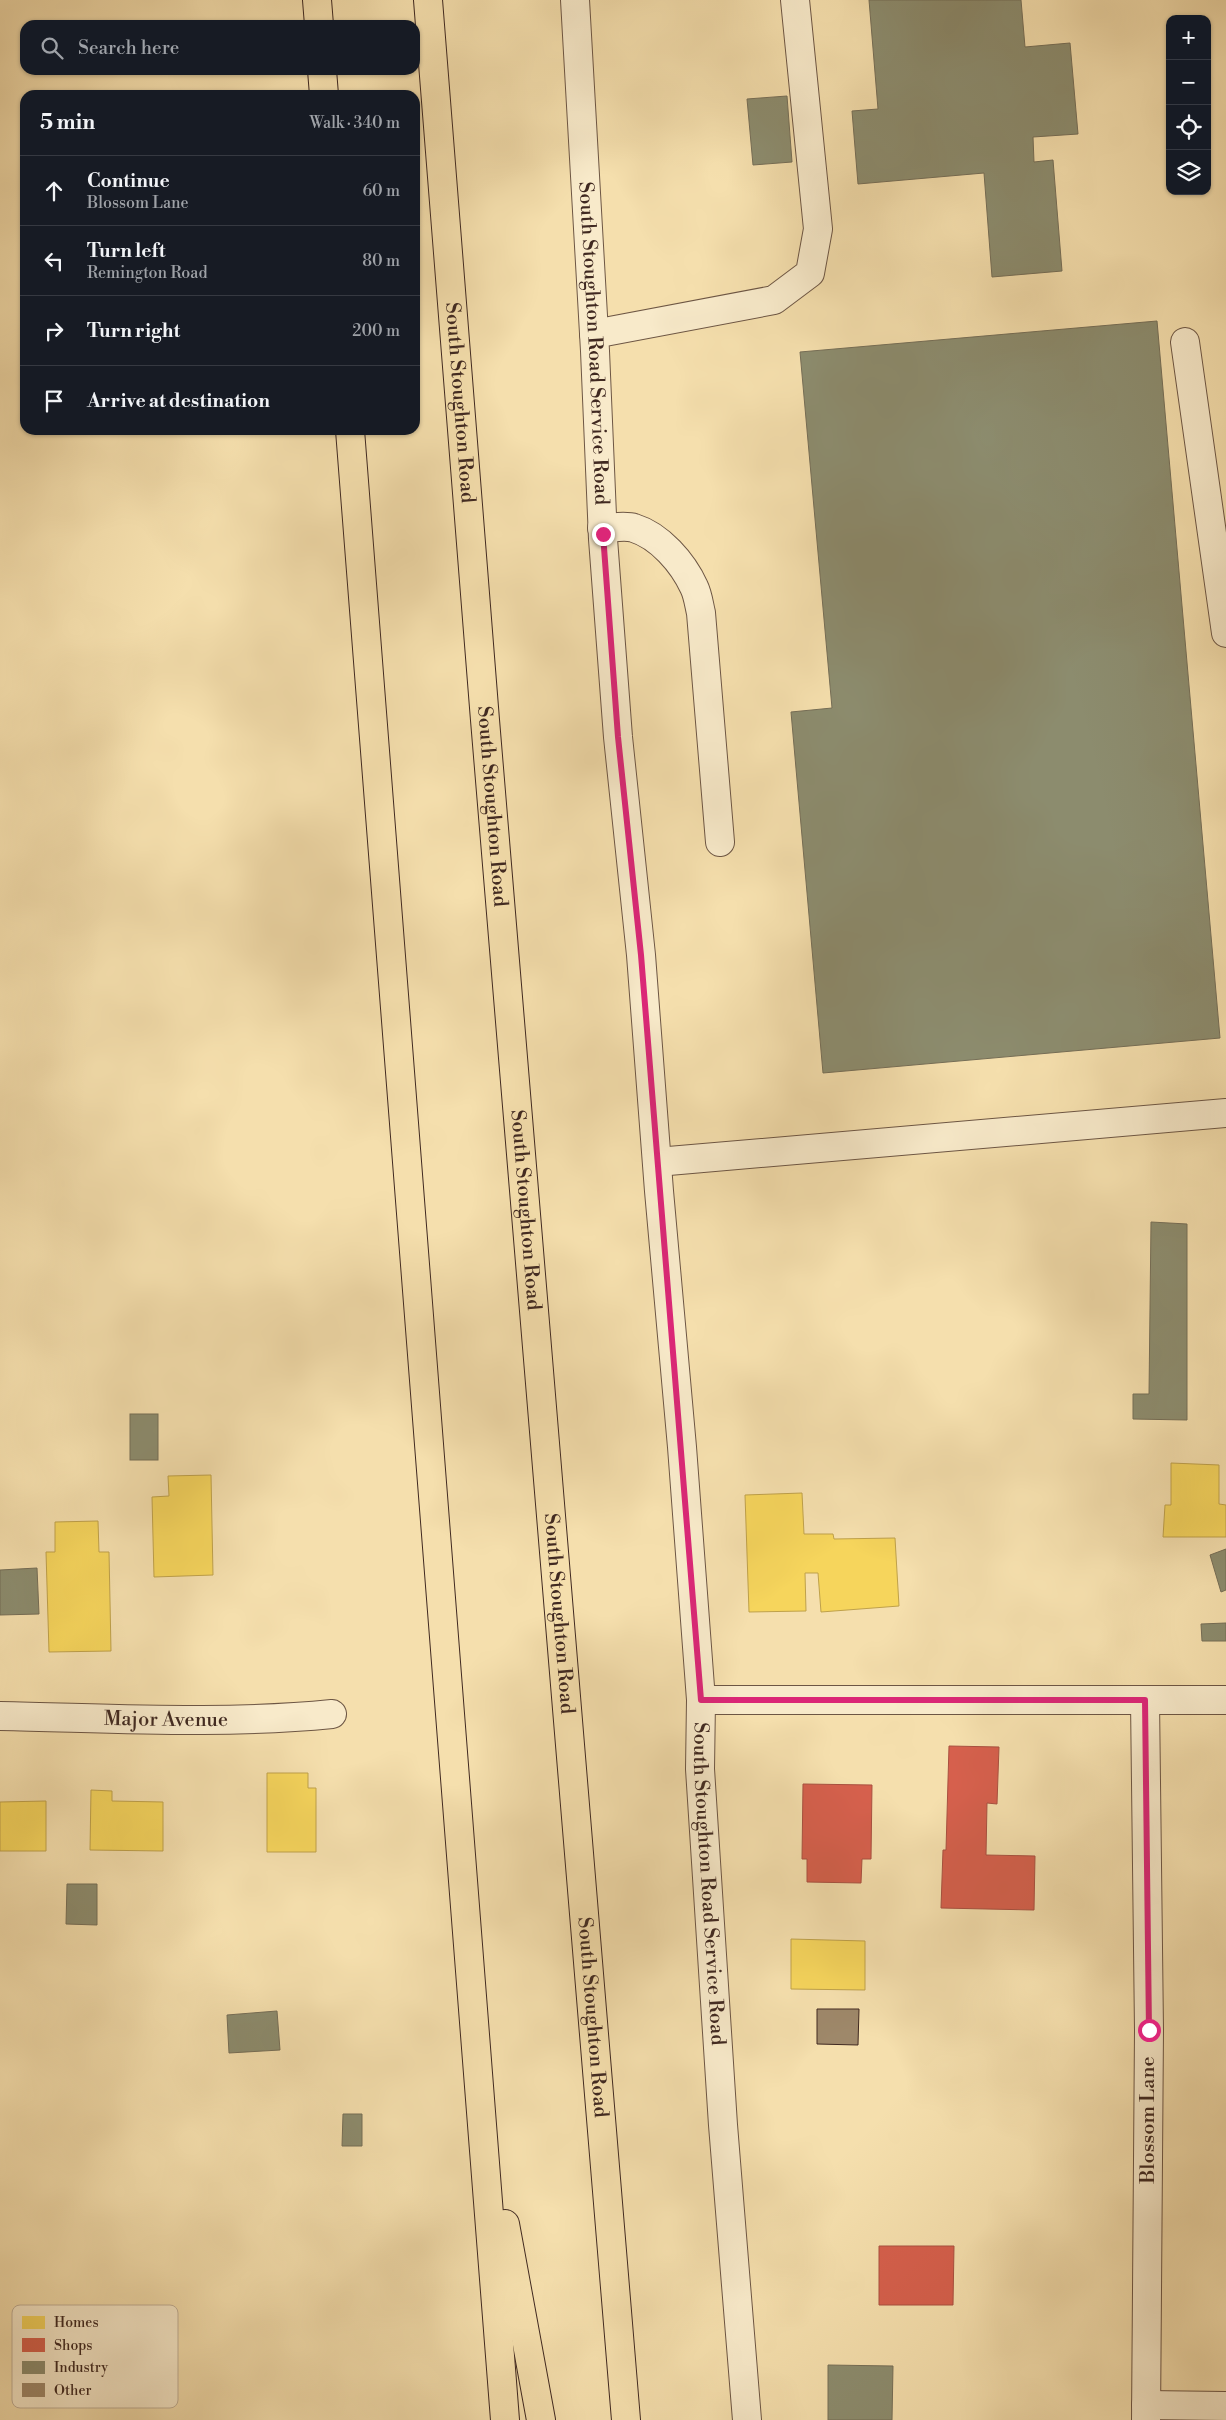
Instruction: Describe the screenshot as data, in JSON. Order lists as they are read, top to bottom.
{
  "streets": {
    "main road": ["South Stoughton Road"],
    "street": ["South Stoughton Road Service Road", "Major Avenue", "Blossom Lane"]
  },
  "legend": [
    "Homes",
    "Shops",
    "Industry",
    "Other"
  ],
  "page": {
    "map_buttons": ["+", "−"],
    "search": "Search here",
    "heading": ["5 min", "Walk · 340 m"],
    "list": [
      ["Continue", "Blossom Lane", "60 m"],
      ["Turn left", "Remington Road", "80 m"],
      ["Turn right", "200 m"],
      "Arrive at destination"
    ]
  }
}
